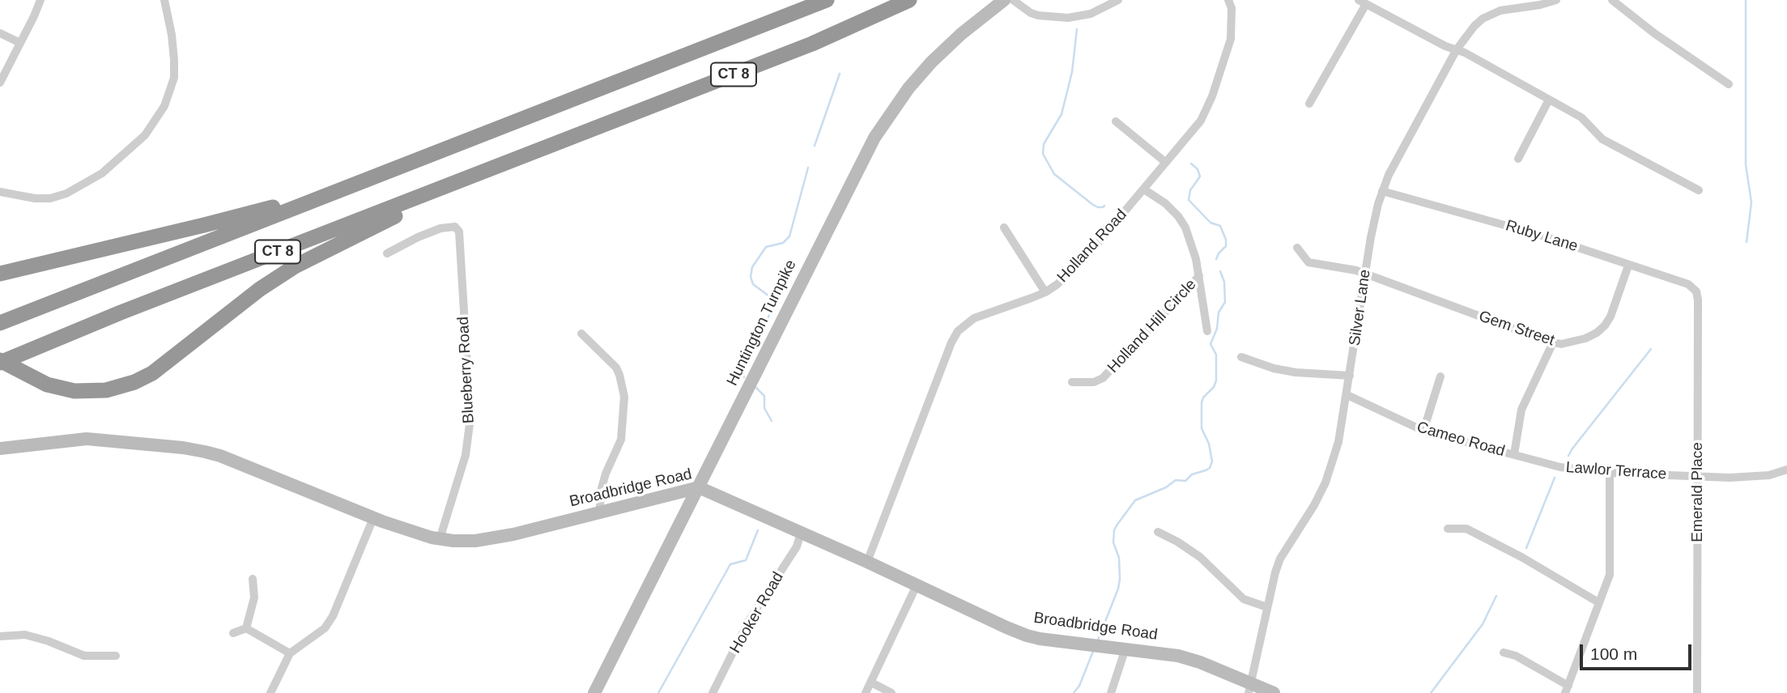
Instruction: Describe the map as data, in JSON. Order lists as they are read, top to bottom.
{
  "streets": {
    "highway": ["CT 8"],
    "main road": ["Huntington Turnpike", "Broadbridge Road"],
    "street": [
      "Ruby Lane",
      "Holland Road",
      "Silver Lane",
      "Holland Hill Circle",
      "Gem Street",
      "Blueberry Road",
      "Cameo Road",
      "Lawlor Terrace",
      "Emerald Place",
      "Hooker Road"
    ]
  },
  "crossings": [
    ["Ruby Lane", "Silver Lane"],
    ["Ruby Lane", "Gem Street"],
    ["Ruby Lane", "Emerald Place"],
    ["Holland Road", "Broadbridge Road"],
    ["Silver Lane", "Gem Street"],
    ["Silver Lane", "Cameo Road"],
    ["Silver Lane", "Broadbridge Road"],
    ["Huntington Turnpike", "Broadbridge Road"],
    ["Blueberry Road", "Broadbridge Road"],
    ["Cameo Road", "Lawlor Terrace"],
    ["Lawlor Terrace", "Emerald Place"],
    ["Broadbridge Road", "Hooker Road"]
  ],
  "scale_bar": "100 m"
}
